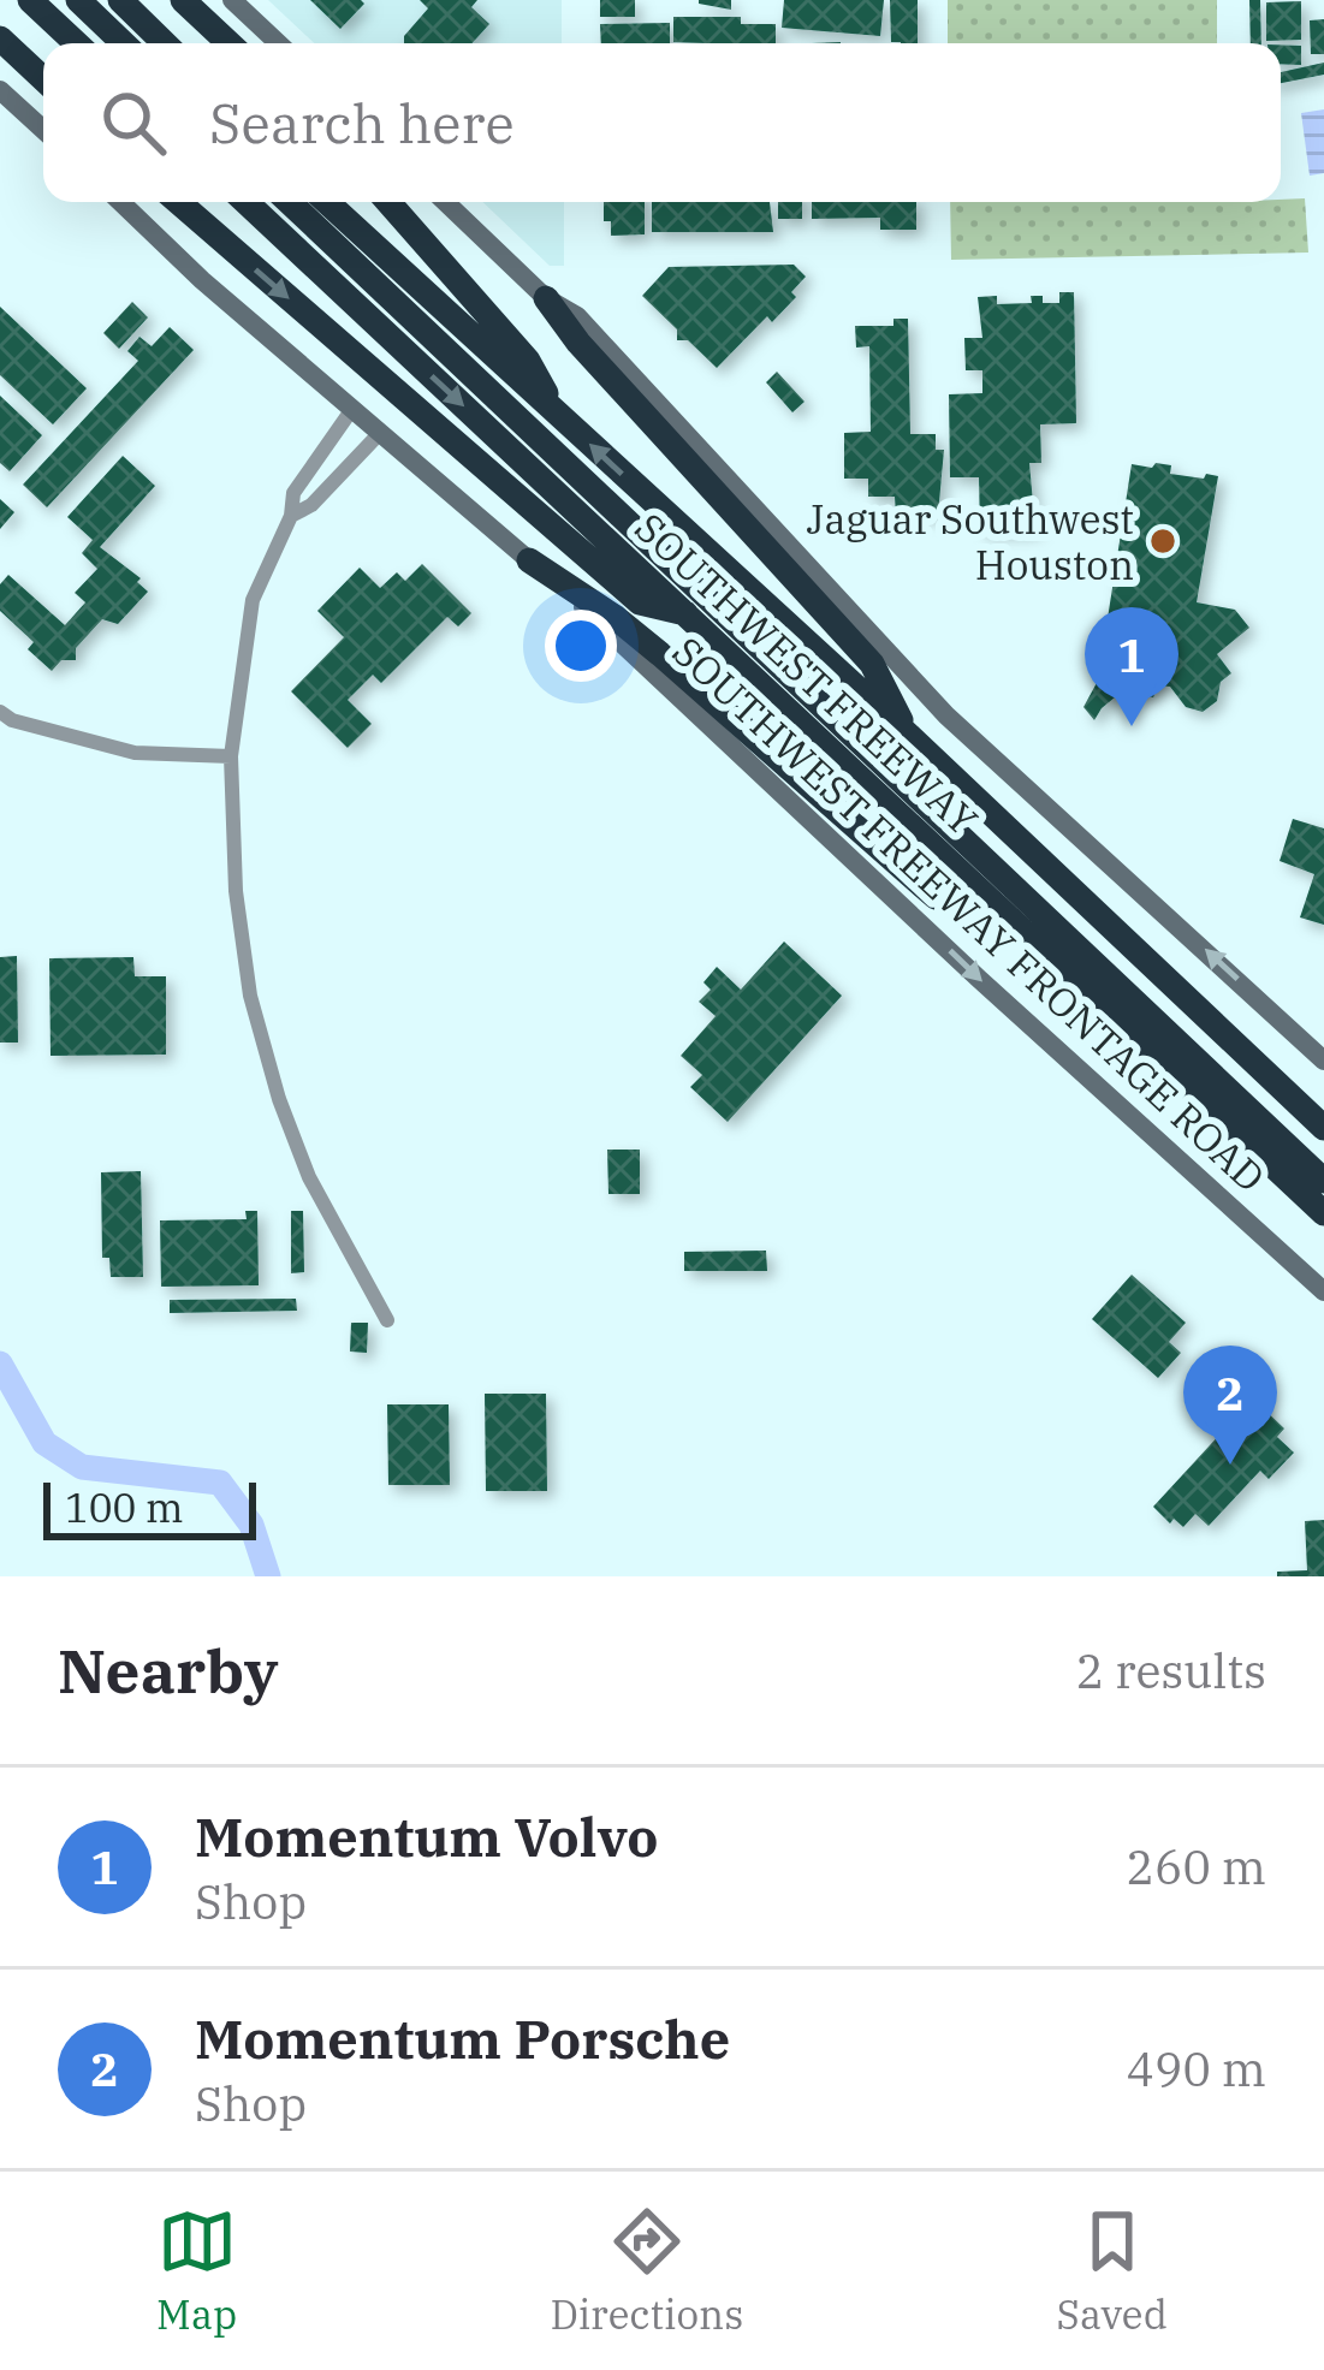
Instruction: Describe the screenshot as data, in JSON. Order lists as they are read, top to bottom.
{
  "streets": {
    "highway": ["SOUTHWEST FREEWAY"],
    "main road": ["SOUTHWEST FREEWAY FRONTAGE ROAD"]
  },
  "places": ["Jaguar Southwest Houston"],
  "scale_bar": "100 m",
  "page": {
    "search": "Search here",
    "pins": ["1", "2"],
    "scale": "100 m",
    "heading": ["Nearby", "2 results"],
    "list": [
      {
        "mark": "1",
        "name": "Momentum Volvo",
        "note": "Shop",
        "value": "260 m"
      },
      {
        "mark": "2",
        "name": "Momentum Porsche",
        "note": "Shop",
        "value": "490 m"
      }
    ],
    "nav": ["Map", "Directions", "Saved"]
  }
}
